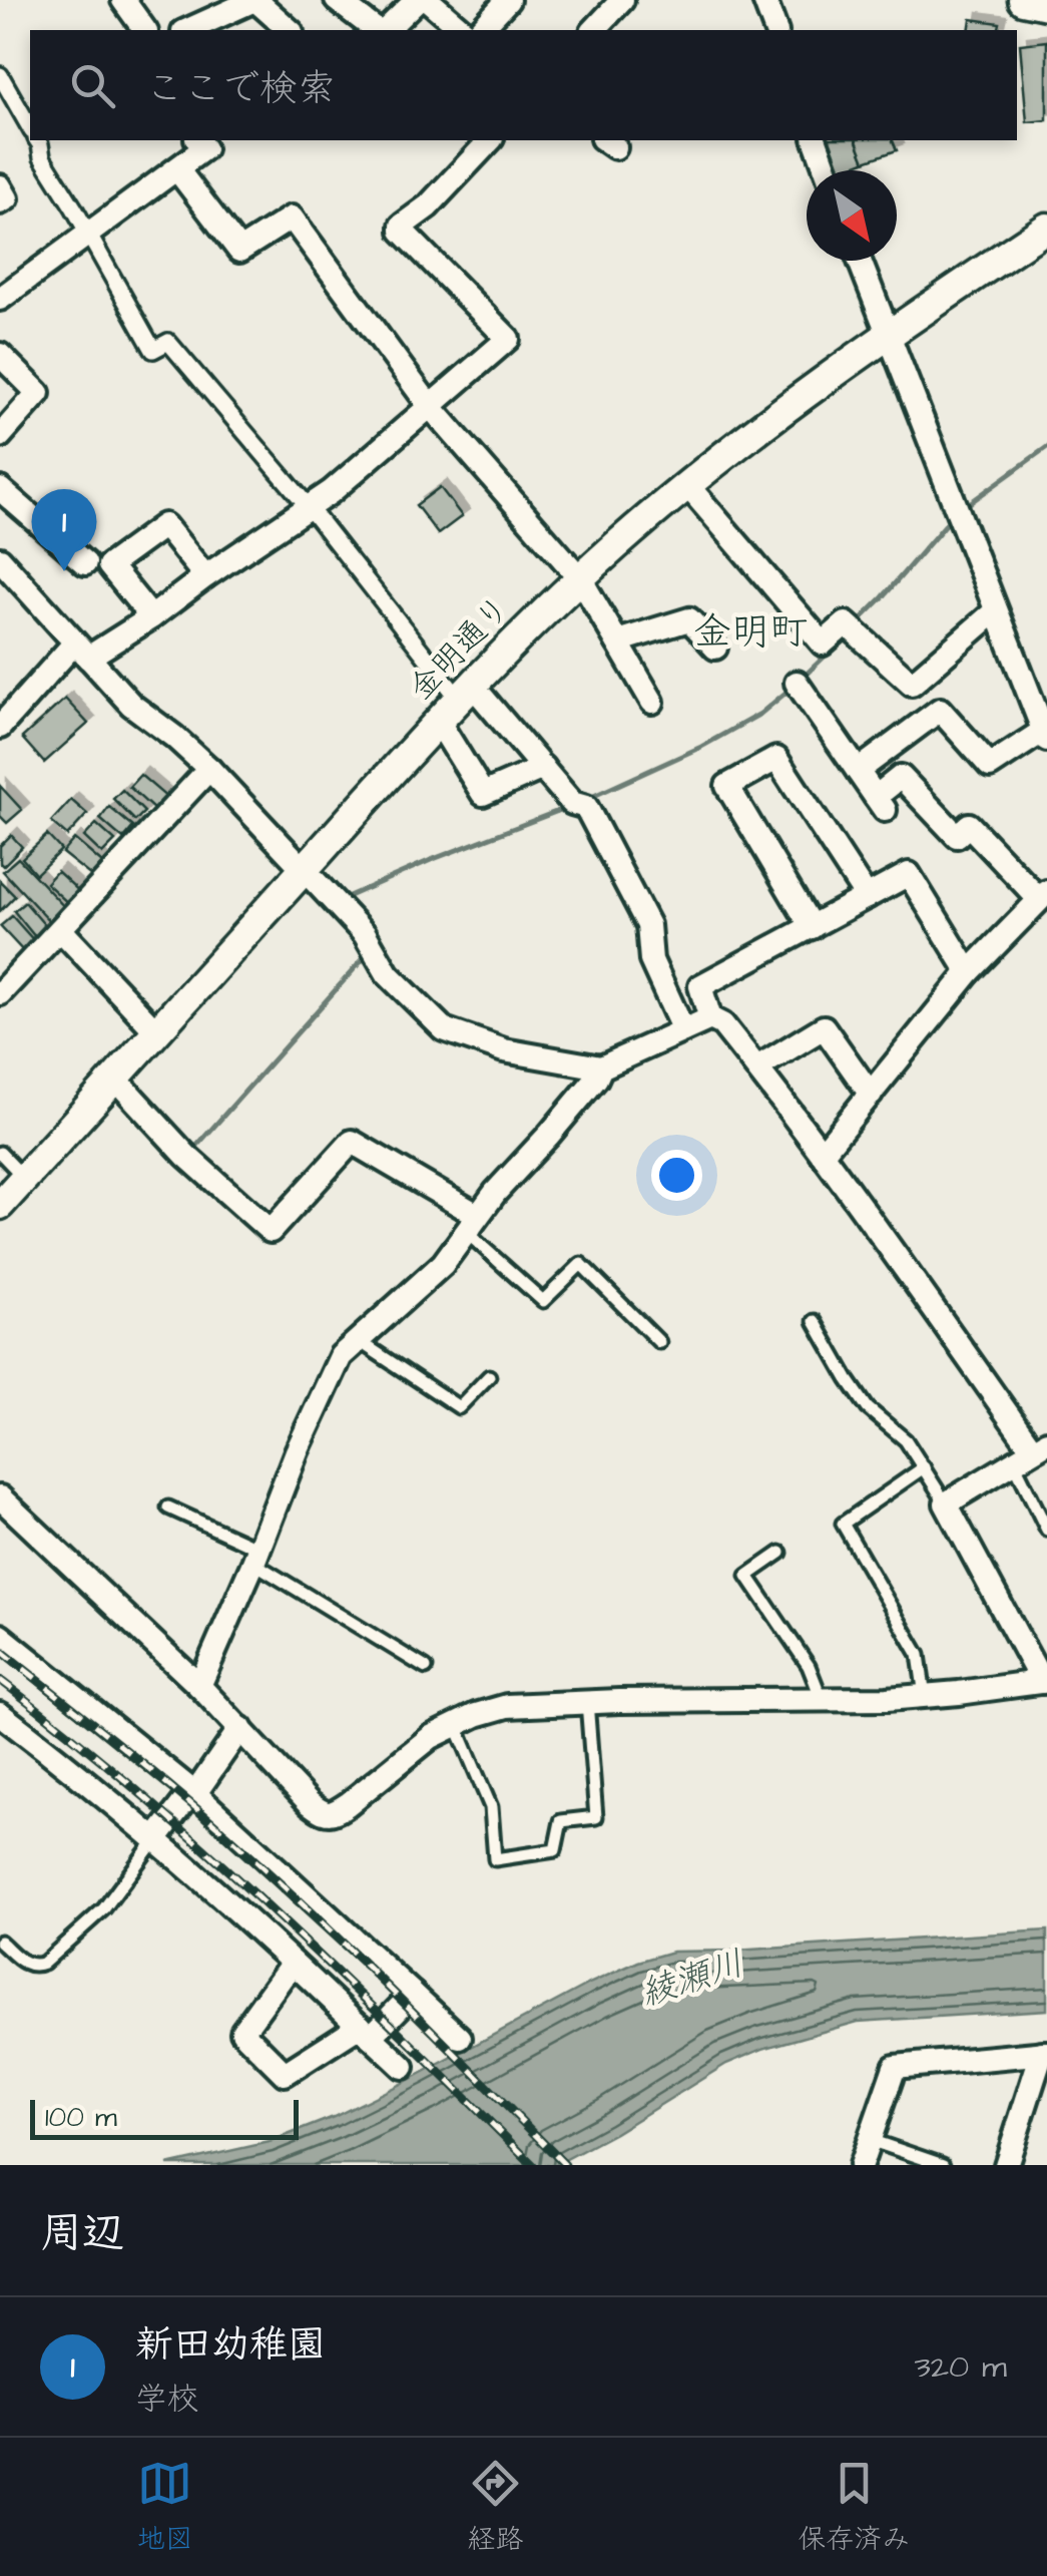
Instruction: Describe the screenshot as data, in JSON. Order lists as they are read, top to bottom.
{
  "streets": {
    "street": ["金明通り"]
  },
  "districts": ["金明町"],
  "water": ["綾瀬川"],
  "scale_bar": "100 m",
  "north": "bottom right",
  "page": {
    "search": "ここで検索",
    "pins": "1",
    "scale": "100 m",
    "heading": "周辺",
    "list": [
      {
        "mark": "1",
        "name": "新田幼稚園",
        "note": "学校",
        "value": "320 m"
      }
    ],
    "nav": ["地図", "経路", "保存済み"]
  }
}
